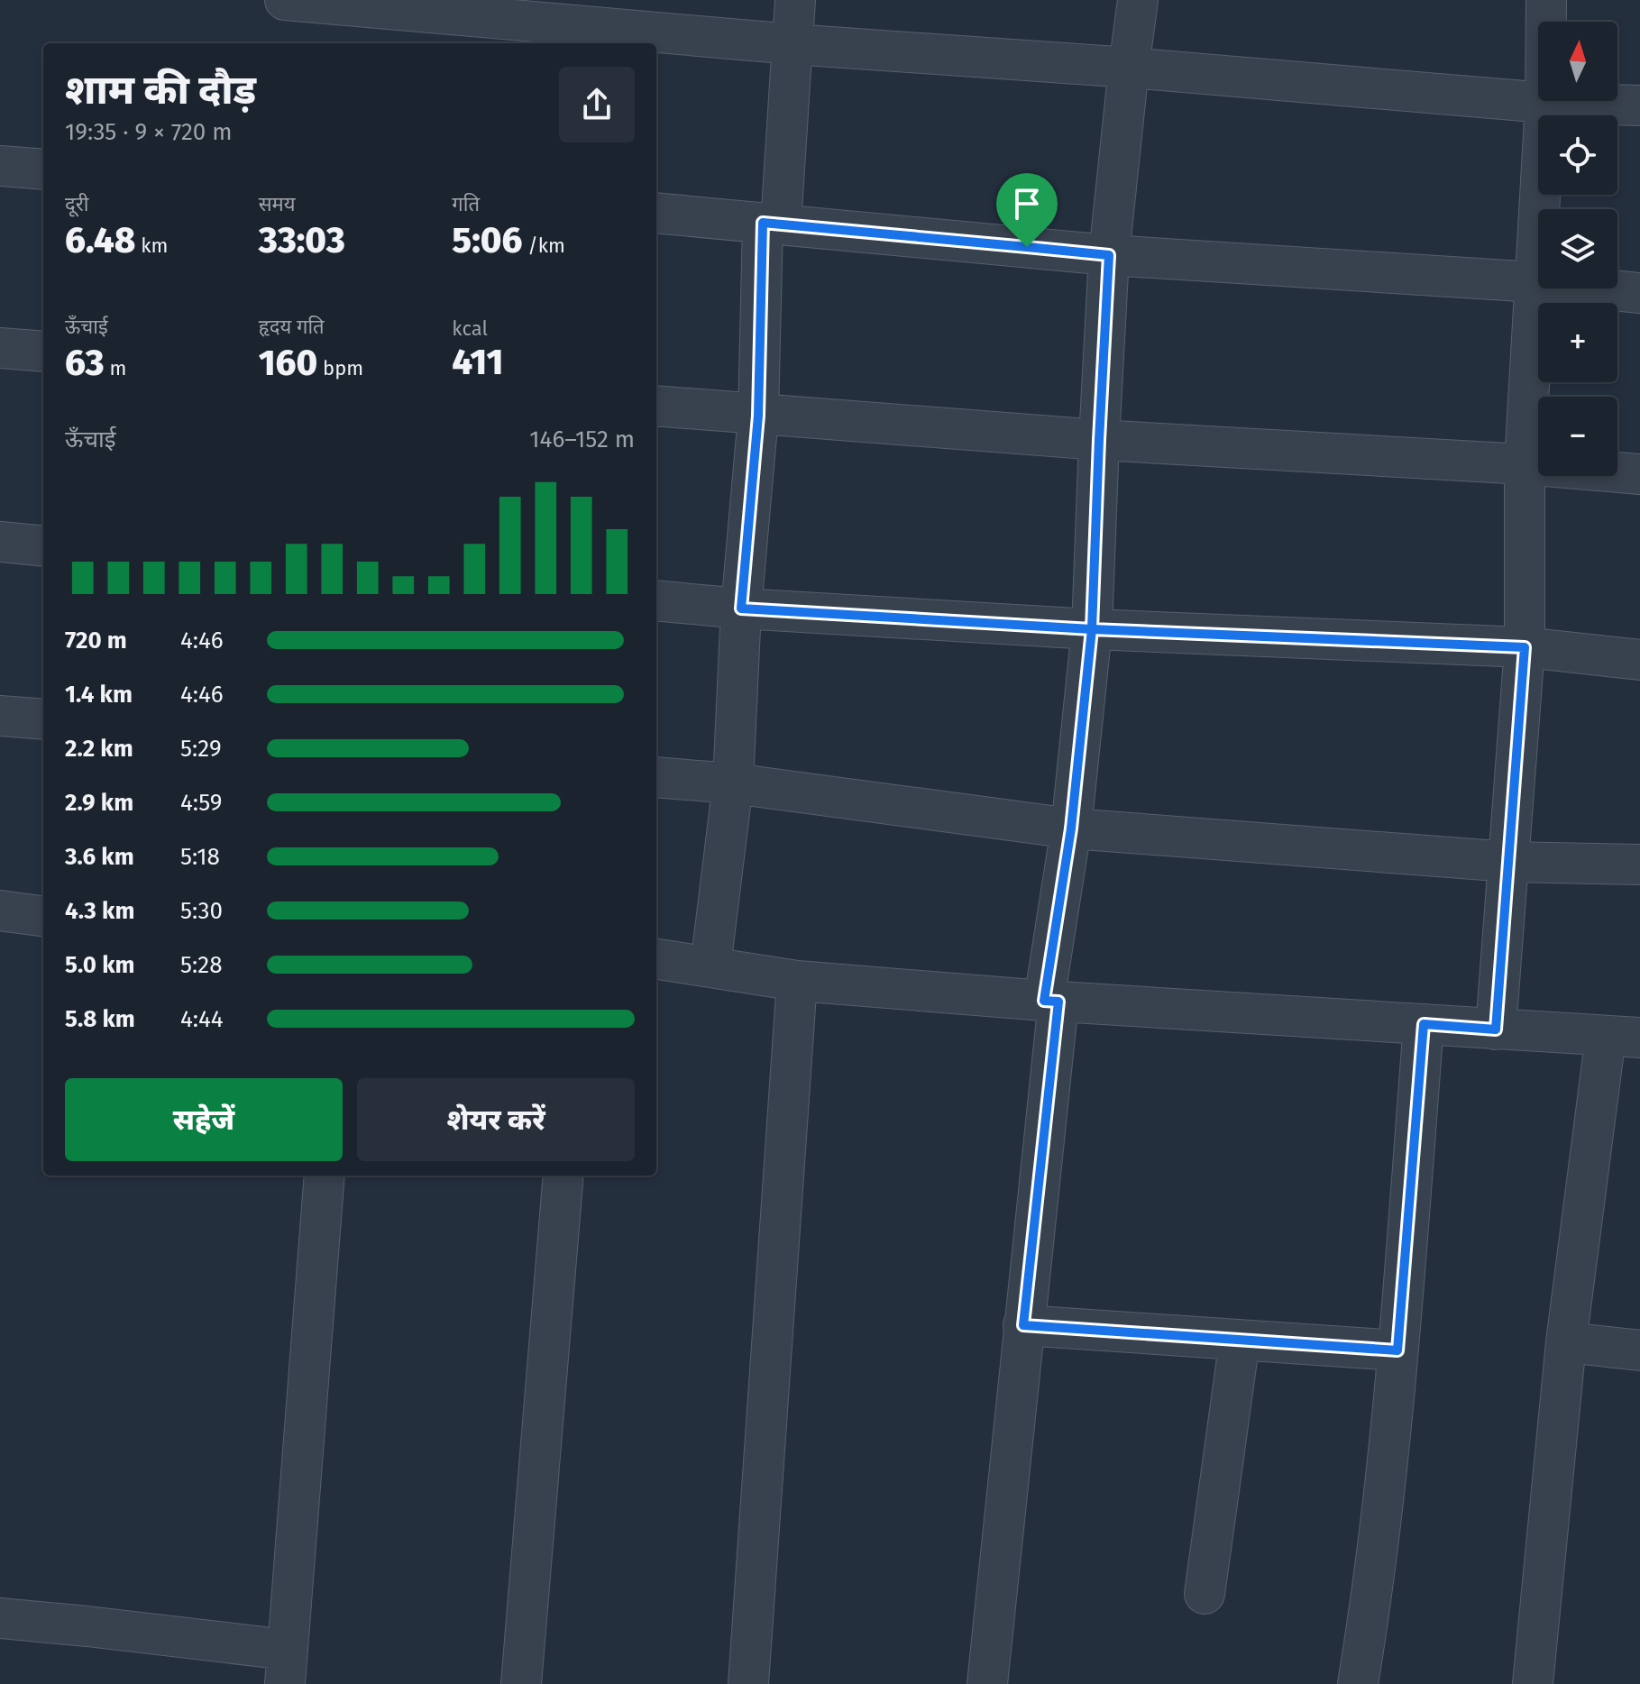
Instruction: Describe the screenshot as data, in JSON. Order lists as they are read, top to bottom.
{
  "north": "top",
  "page": {
    "map_buttons": ["+", "−"],
    "heading": ["शाम की दौड़", "19:35 · 9 × 720 m"],
    "stats": [
      ["दूरी", "6.48 km"],
      ["समय", "33:03"],
      ["गति", "5:06 /km"],
      ["ऊँचाई", "63 m"],
      ["हृदय गति", "160 bpm"],
      ["kcal", "411"]
    ],
    "chart": ["ऊँचाई", "146–152 m"],
    "list": [
      {
        "name": "720 m",
        "note": "4:46"
      },
      {
        "name": "1.4 km",
        "note": "4:46"
      },
      {
        "name": "2.2 km",
        "note": "5:29"
      },
      {
        "name": "2.9 km",
        "note": "4:59"
      },
      {
        "name": "3.6 km",
        "note": "5:18"
      },
      {
        "name": "4.3 km",
        "note": "5:30"
      },
      {
        "name": "5.0 km",
        "note": "5:28"
      },
      {
        "name": "5.8 km",
        "note": "4:44"
      }
    ],
    "buttons": ["सहेजें", "शेयर करें"]
  }
}
